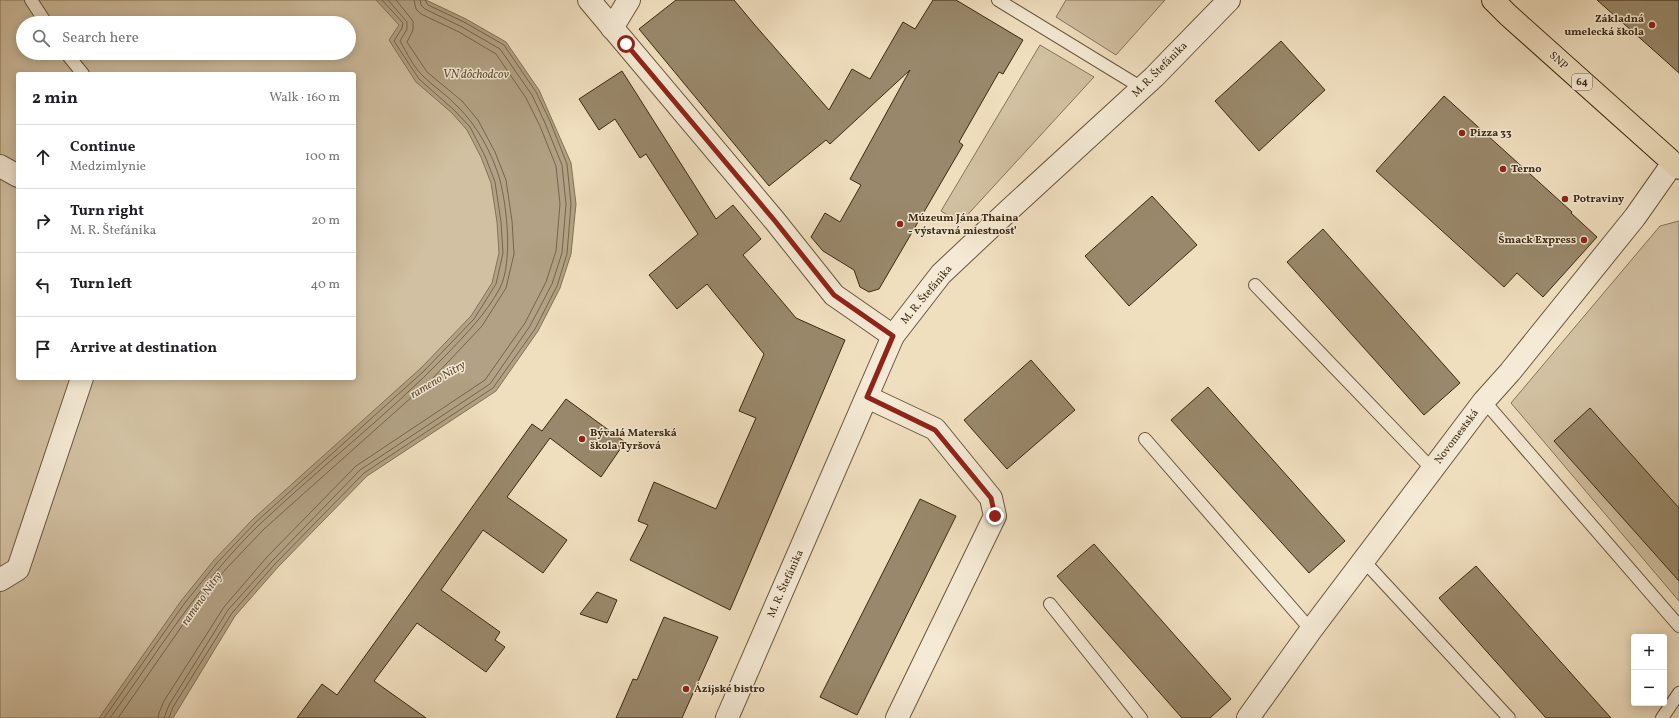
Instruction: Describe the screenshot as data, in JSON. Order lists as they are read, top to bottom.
{
  "streets": {
    "main road": ["SNP", "64"],
    "street": ["M. R. Štefánika", "Novomestská"]
  },
  "crossings": [
    ["SNP", "Novomestská"]
  ],
  "water": ["VN dôchodcov", "rameno Nitry"],
  "places": [
    "Základná umelecká škola",
    "Pizza 33",
    "Terno",
    "Potraviny",
    "Múzeum Jána Thaina - výstavná miestnosť",
    "Šmack Express",
    "Bývalá Materská škola Tyršová",
    "Ázijské bistro"
  ],
  "page": {
    "search": "Search here",
    "heading": ["2 min", "Walk · 160 m"],
    "list": [
      ["Continue", "Medzimlynie", "100 m"],
      ["Turn right", "M. R. Štefánika", "20 m"],
      ["Turn left", "40 m"],
      "Arrive at destination"
    ],
    "map_buttons": ["+", "−"]
  }
}
